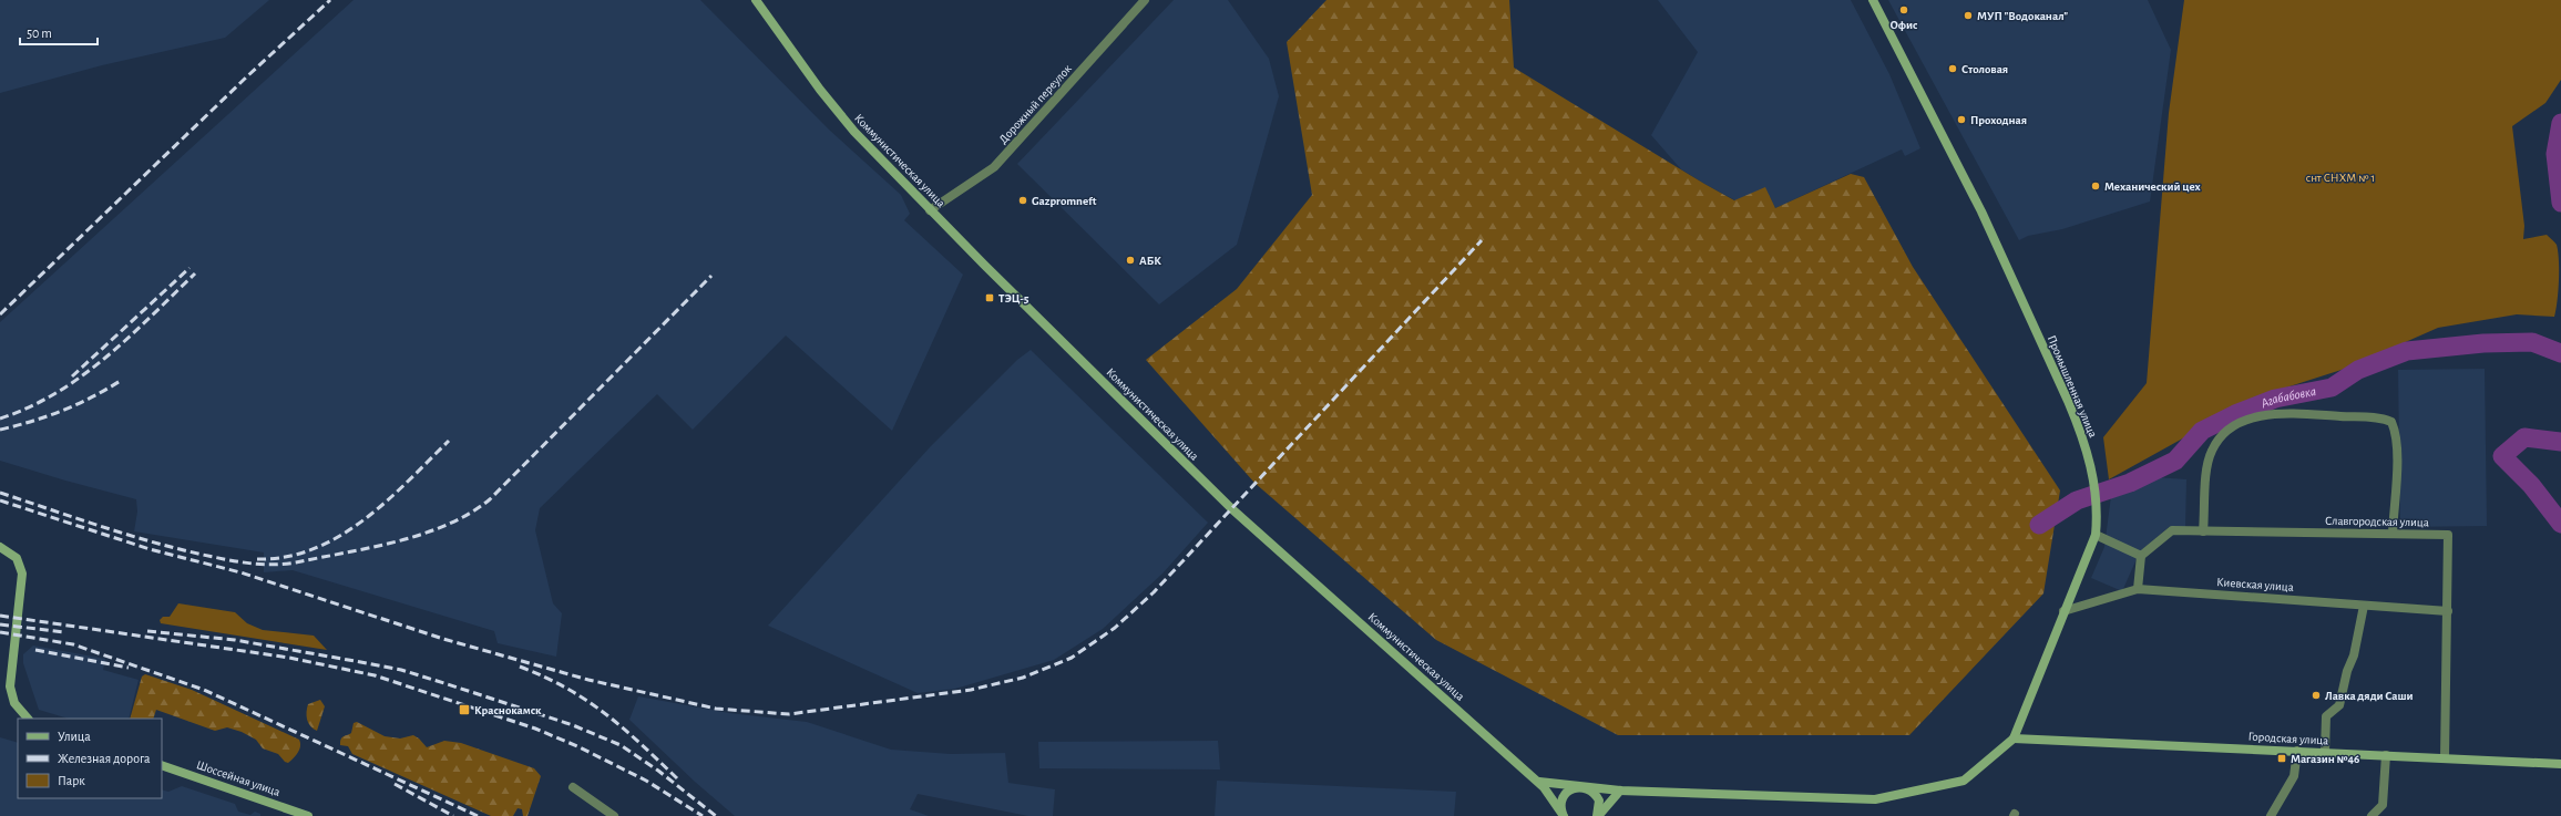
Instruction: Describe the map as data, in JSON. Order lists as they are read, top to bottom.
{
  "streets": {
    "main road": [
      "Коммунистическая улица",
      "Промышленная улица",
      "Городская улица",
      "Шоссейная улица"
    ],
    "street": ["Дорожный переулок", "Славгородская улица", "Киевская улица"]
  },
  "crossings": [
    ["Дорожный переулок", "Коммунистическая улица"],
    ["Промышленная улица", "Киевская улица"],
    ["Промышленная улица", "Городская улица"],
    ["Славгородская улица", "Киевская улица"],
    ["Славгородская улица", "Городская улица"]
  ],
  "water": ["Агабабовка"],
  "parks": ["снт СНХМ № 1"],
  "places": {
    "other": [
      "Офис",
      "МУП \"Водоканал\"",
      "Столовая",
      "Проходная",
      "Механический цех",
      "Gazpromneft",
      "АБК",
      "Лавка дяди Саши"
    ],
    "transit": ["ТЭЦ-5", "Краснокамск", "Магазин №46"]
  },
  "legend": ["Улица", "Железная дорога", "Парк"],
  "scale_bar": "50 m"
}
